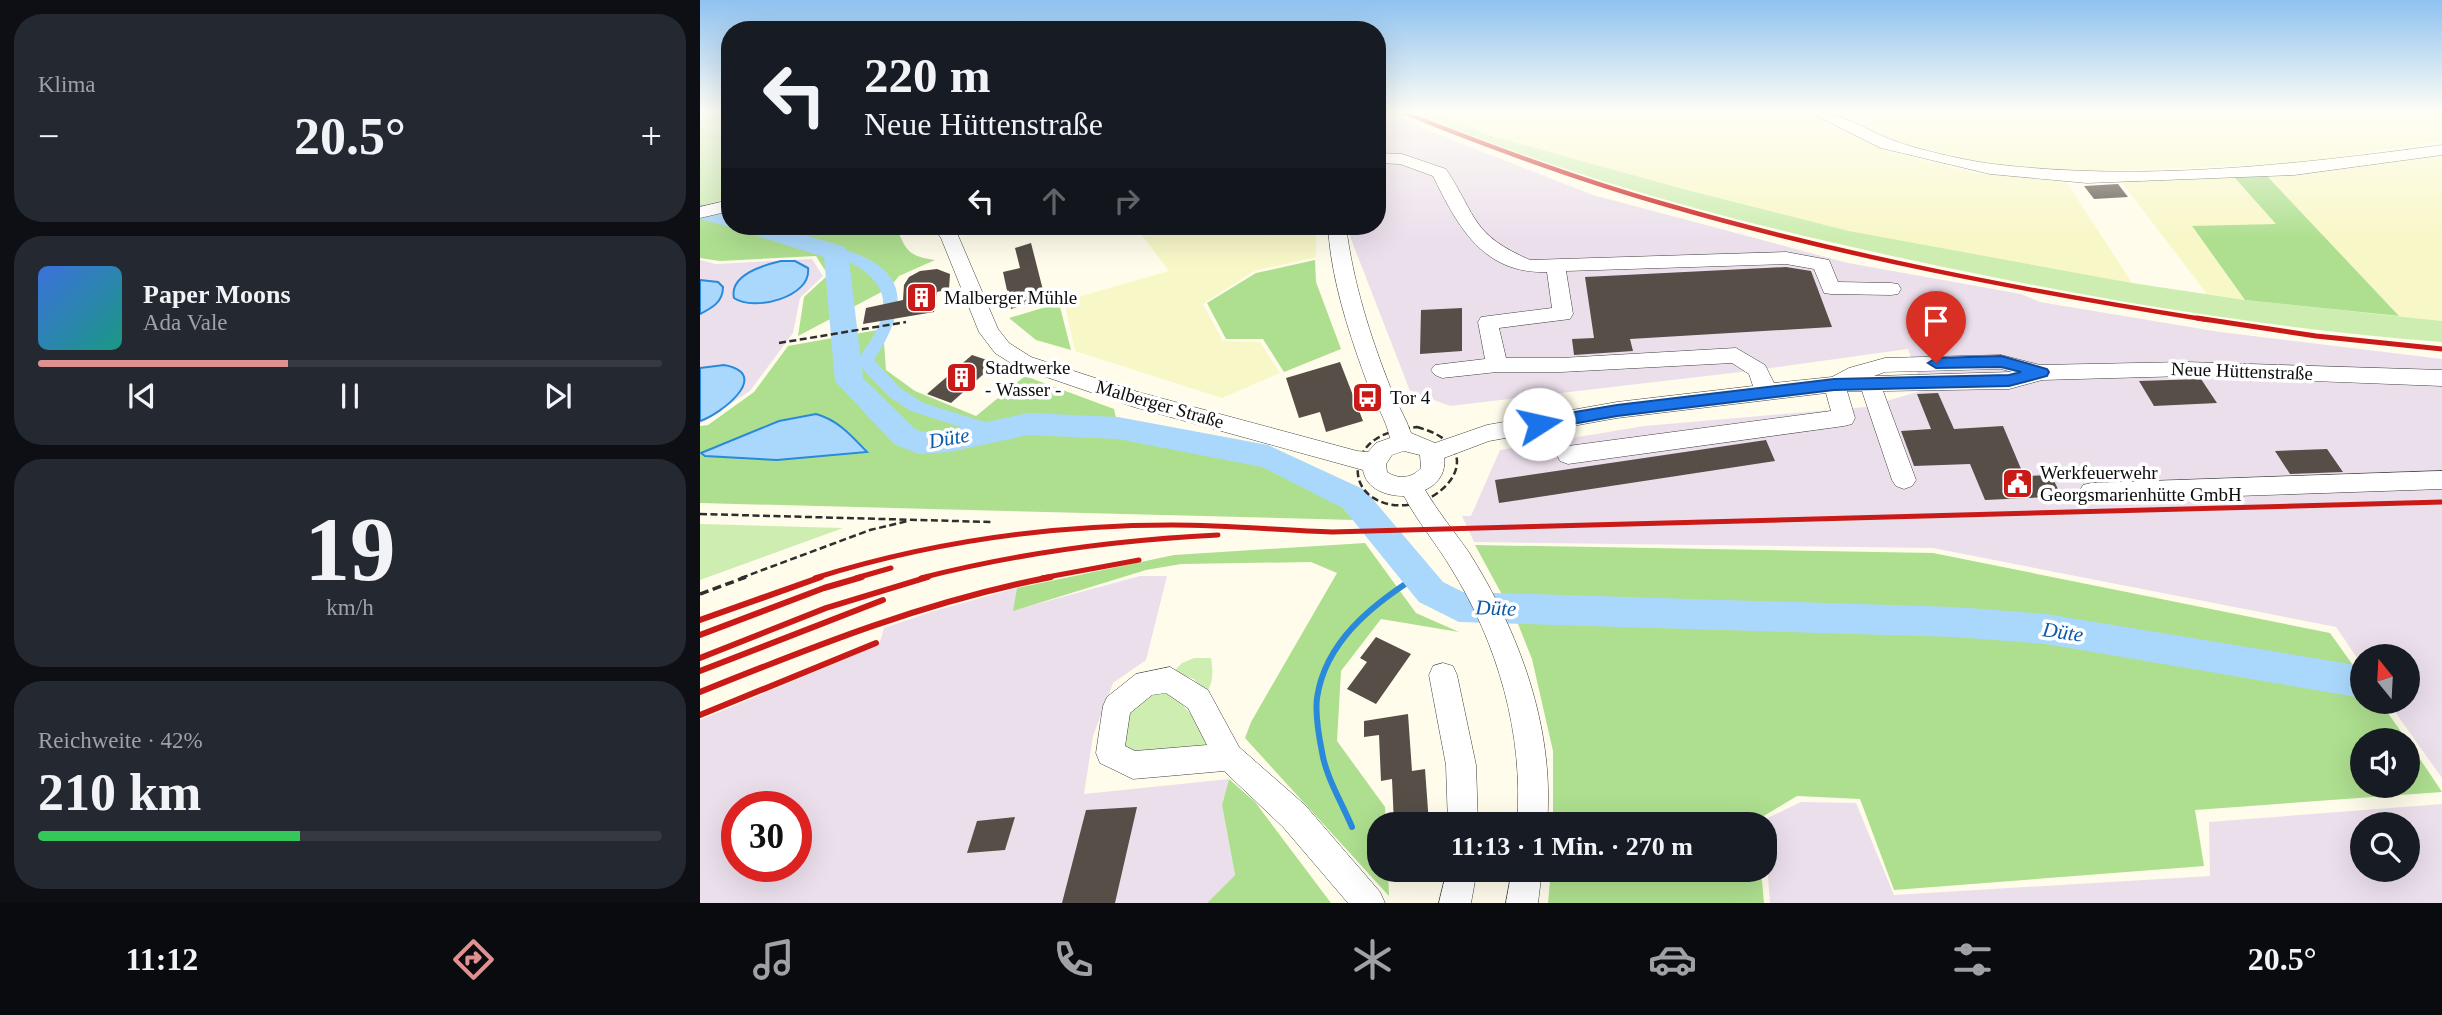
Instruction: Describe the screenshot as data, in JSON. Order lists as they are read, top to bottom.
{
  "streets": {
    "street": ["Neue Hüttenstraße", "Malberger Straße"]
  },
  "crossings": [
    ["Neue Hüttenstraße", "Malberger Straße"]
  ],
  "water": ["Düte"],
  "places": {
    "building": ["Malberger Mühle", "Stadtwerke - Wasser -"],
    "bus stop": ["Tor 4"],
    "public building": ["Werkfeuerwehr Georgsmarienhütte GmbH"]
  },
  "north": "top",
  "page": {
    "tile": [
      "Klima",
      ["19", "km/h"],
      ["Reichweite · 42%", "210 km"]
    ],
    "turn": ["220 m", "Neue Hüttenstraße"],
    "heat": ["−", "20.5°", "+"],
    "song": ["Paper Moons", "Ada Vale"],
    "limit": "30",
    "trip": "11:13 · 1 Min. · 270 m",
    "tabs": ["11:12", "20.5°"]
  }
}
